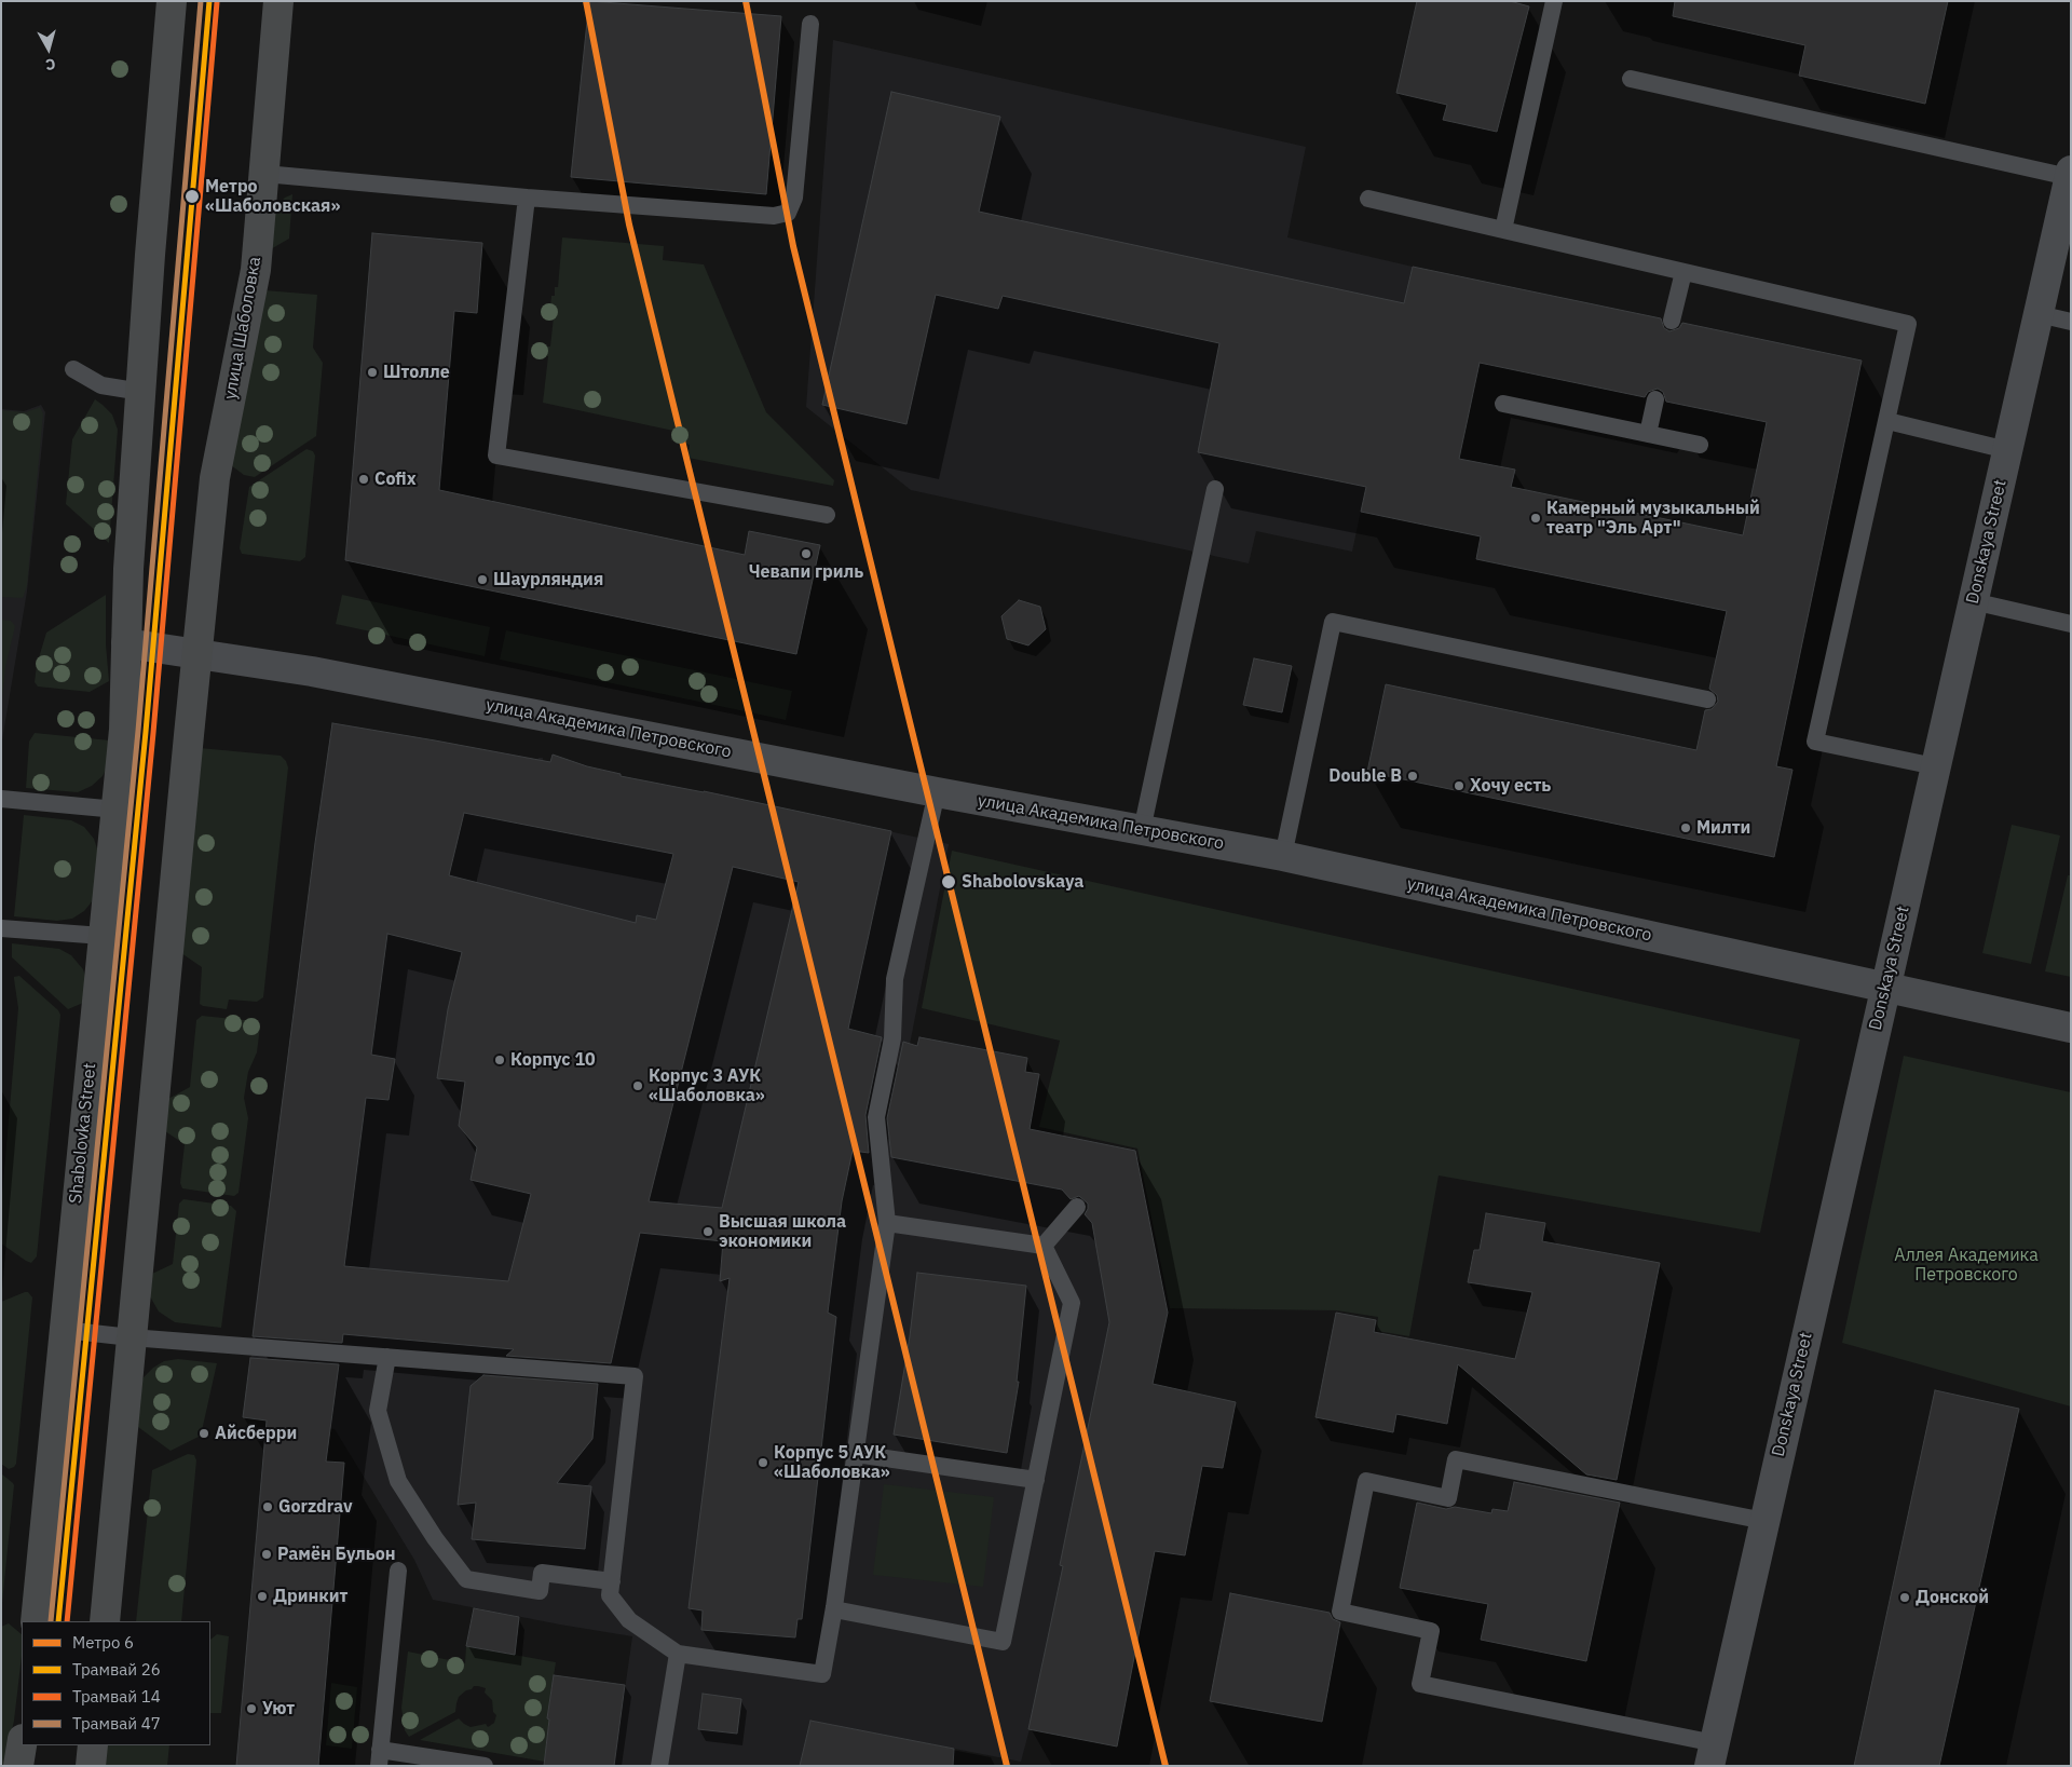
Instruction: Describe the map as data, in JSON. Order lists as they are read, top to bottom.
{
  "streets": {
    "main road": ["улица Шаболовка", "Shabolovka Street"],
    "street": ["Donskaya Street", "улица Академика Петровского"]
  },
  "crossings": [
    ["улица Шаболовка", "улица Академика Петровского"],
    ["Donskaya Street", "улица Академика Петровского"],
    ["улица Академика Петровского", "Shabolovka Street"]
  ],
  "parks": ["Аллея Академика Петровского"],
  "places": [
    "Метро «Шаболовская»",
    "Штолле",
    "Cofix",
    "Камерный музыкальный театр \"Эль Арт\"",
    "Чевапи гриль",
    "Шаурляндия",
    "Double B",
    "Хочу есть",
    "Милти",
    "Shabolovskaya",
    "Корпус 10",
    "Корпус 3 АУК «Шаболовка»",
    "Высшая школа экономики",
    "Айсберри",
    "Корпус 5 АУК «Шаболовка»",
    "Gorzdrav",
    "Рамён Бульон",
    "Дринкит",
    "Донской",
    "Уют"
  ],
  "lines": [
    "metro line 6",
    "tram line 26",
    "tram line 47",
    "tram line 14"
  ],
  "legend": [
    "Метро 6",
    "Трамвай 26",
    "Трамвай 14",
    "Трамвай 47"
  ],
  "north": "bottom"
}
